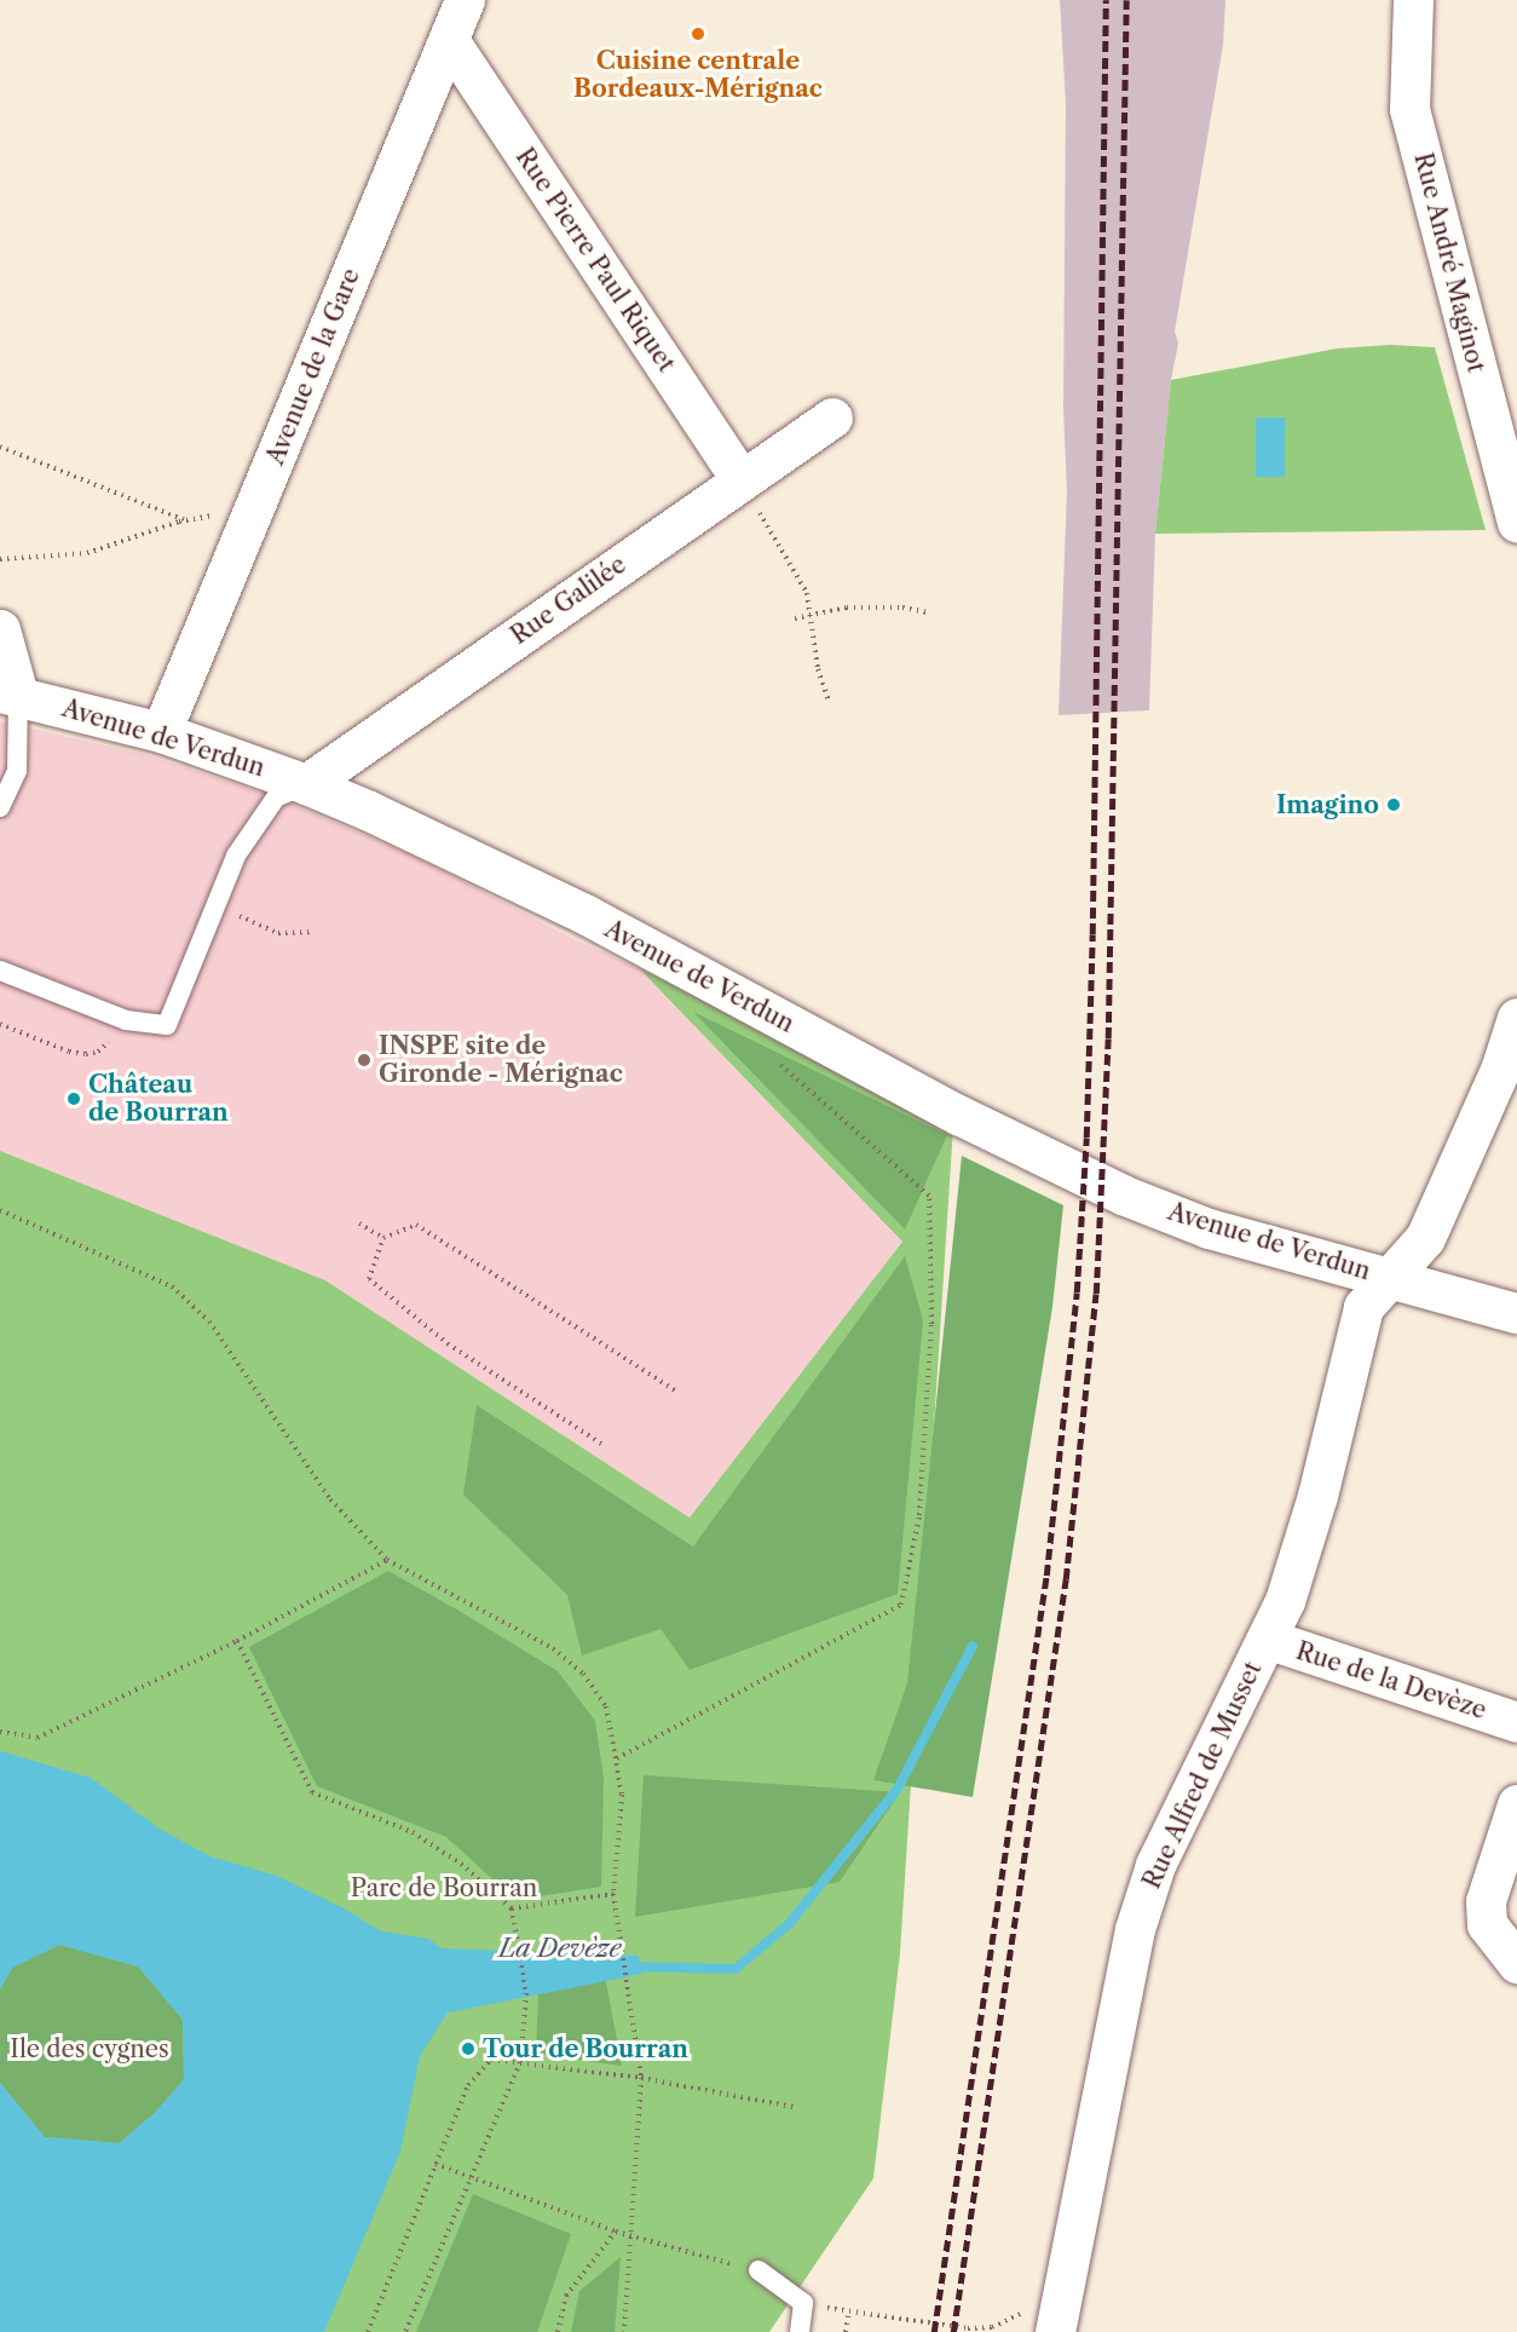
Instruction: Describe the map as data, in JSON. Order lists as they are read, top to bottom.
{
  "streets": {
    "street": [
      "Rue Pierre Paul Riquet",
      "Rue André Maginot",
      "Avenue de la Gare",
      "Rue Galilée",
      "Avenue de Verdun",
      "Rue de la Devèze",
      "Rue Alfred de Musset"
    ]
  },
  "crossings": [
    ["Rue Pierre Paul Riquet", "Avenue de la Gare"],
    ["Rue Pierre Paul Riquet", "Rue Galilée"],
    ["Avenue de la Gare", "Avenue de Verdun"],
    ["Rue Galilée", "Avenue de Verdun"],
    ["Avenue de Verdun", "Rue Alfred de Musset"],
    ["Rue de la Devèze", "Rue Alfred de Musset"]
  ],
  "water": ["La Devèze"],
  "parks": ["Parc de Bourran", "Ile des cygnes"],
  "places": [
    "Cuisine centrale Bordeaux-Mérignac",
    "Imagino",
    "INSPE site de Gironde - Mérignac",
    "Château de Bourran",
    "Tour de Bourran"
  ]
}
